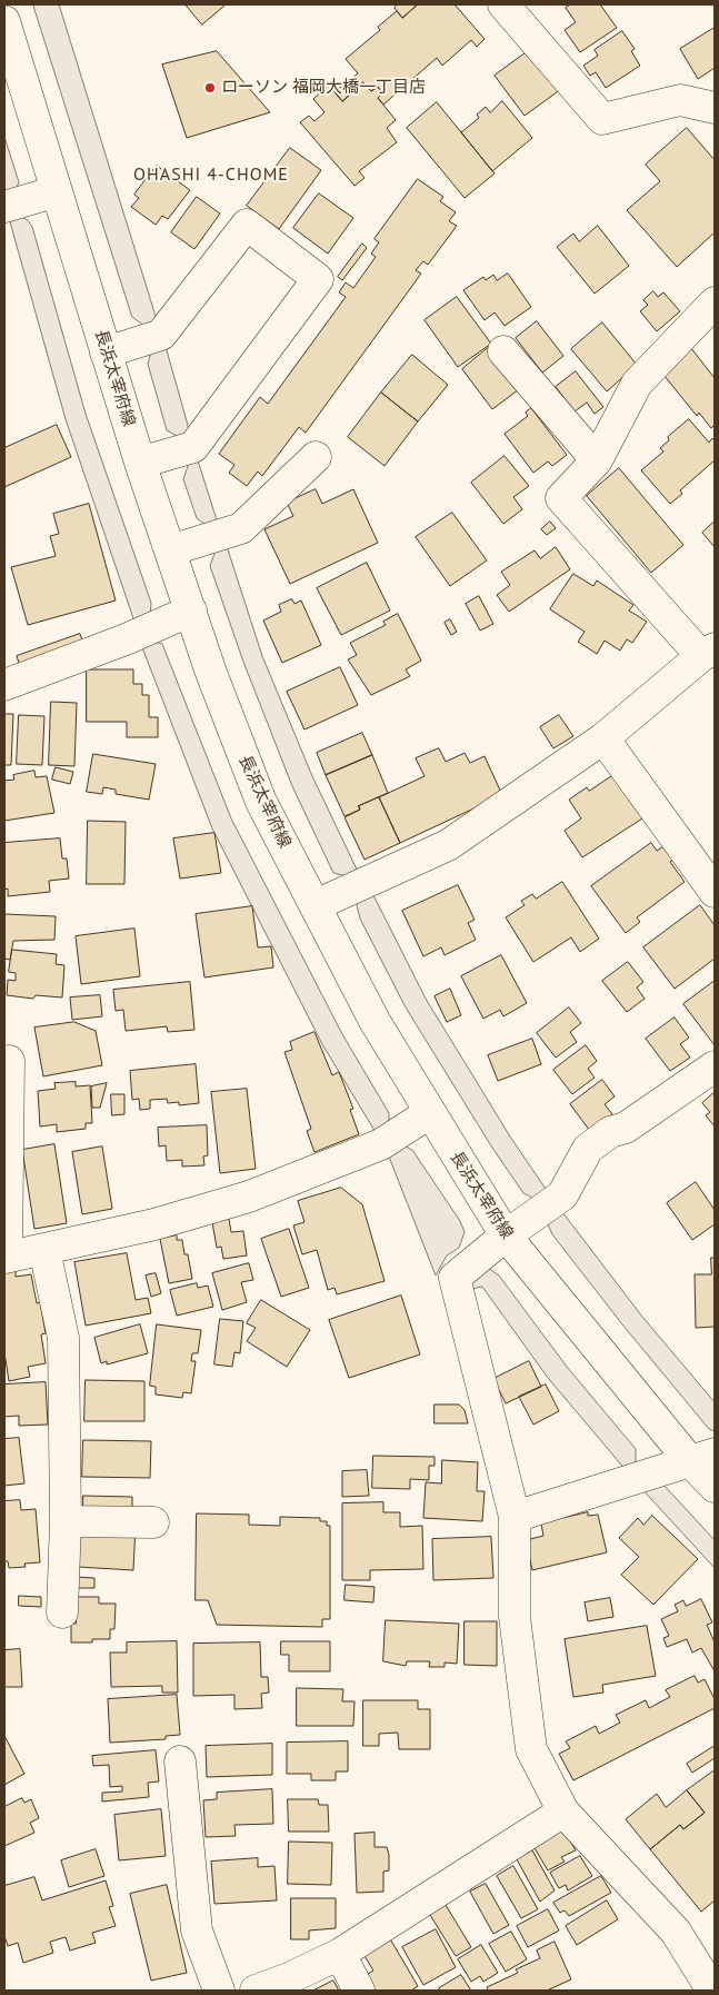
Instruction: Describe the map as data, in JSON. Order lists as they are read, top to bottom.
{
  "streets": {
    "street": ["長浜太宰府線"]
  },
  "districts": ["OHASHI 4-CHOME"],
  "places": ["ローソン 福岡大橋一丁目店"]
}
